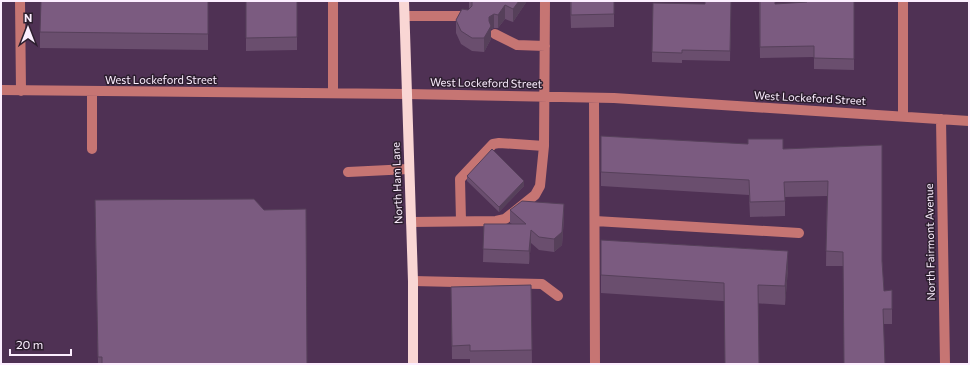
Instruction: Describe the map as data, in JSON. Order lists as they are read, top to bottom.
{
  "streets": {
    "main road": ["North Ham Lane"],
    "street": ["West Lockeford Street", "North Fairmont Avenue"]
  },
  "crossings": [
    ["West Lockeford Street", "North Ham Lane"],
    ["West Lockeford Street", "North Fairmont Avenue"]
  ],
  "scale_bar": "20 m",
  "north": "top"
}
